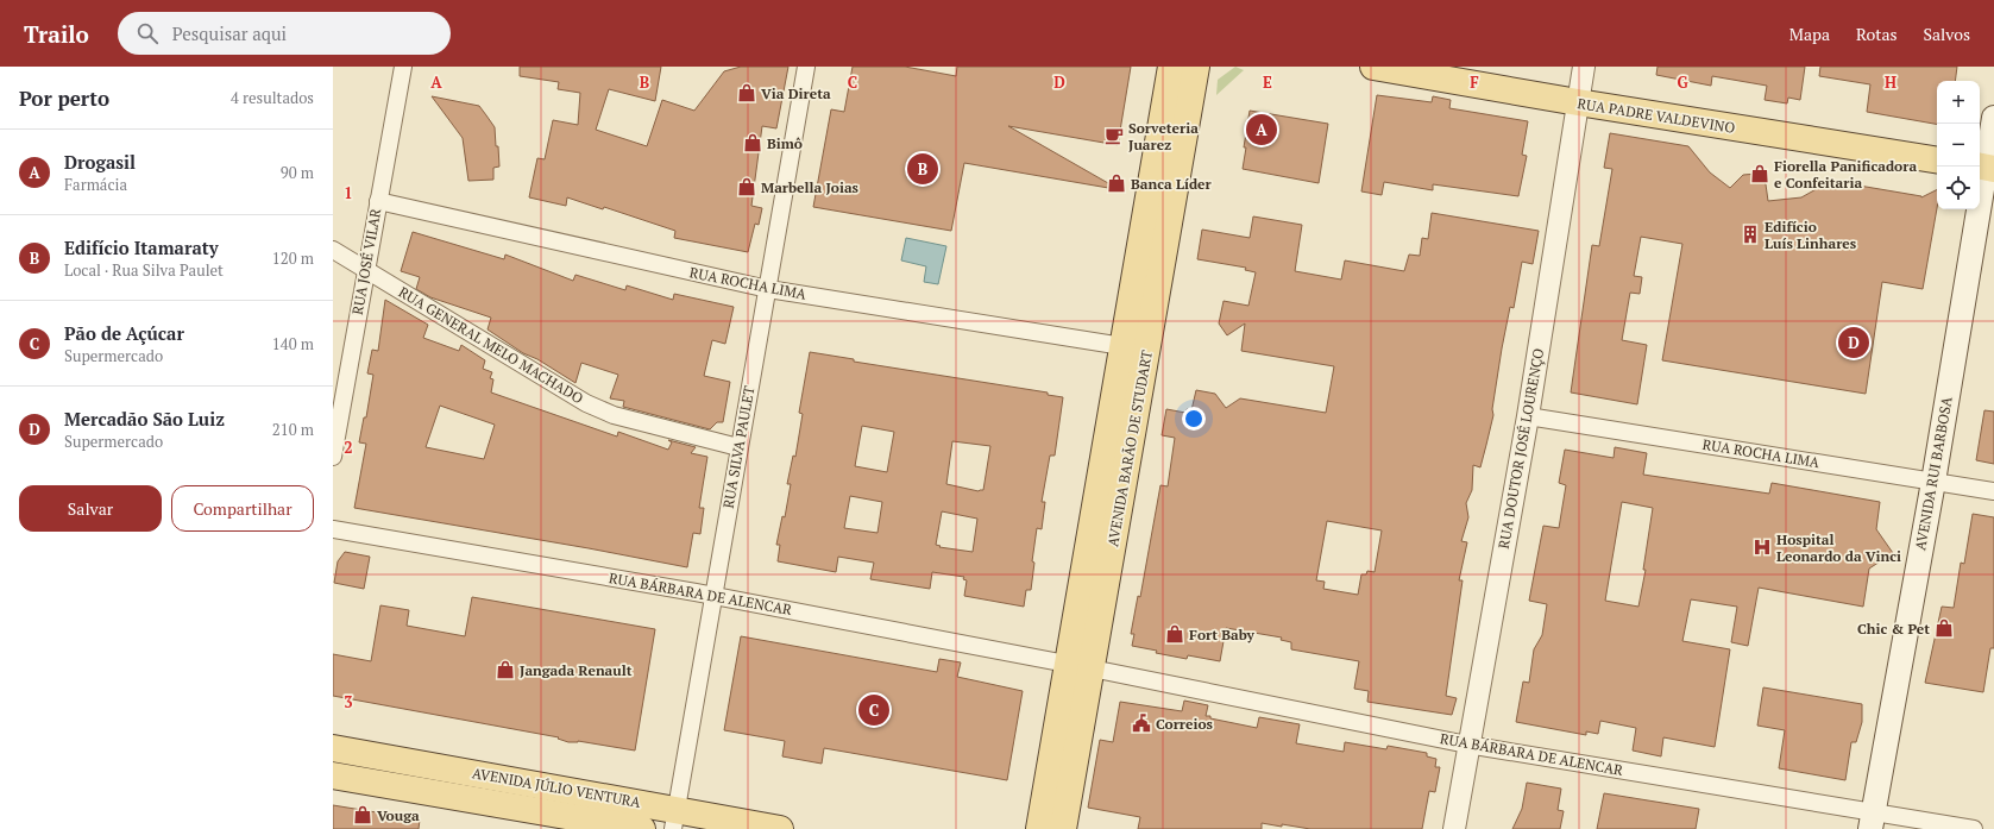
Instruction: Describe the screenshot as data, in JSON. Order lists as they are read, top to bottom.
{
  "streets": {
    "main road": [
      "RUA PADRE VALDEVINO",
      "AVENIDA BARÃO DE STUDART",
      "AVENIDA RUI BARBOSA",
      "AVENIDA JÚLIO VENTURA"
    ],
    "street": [
      "RUA JOSÉ VILAR",
      "RUA ROCHA LIMA",
      "RUA GENERAL MELO MACHADO",
      "RUA SILVA PAULET",
      "RUA DOUTOR JOSÉ LOURENÇO",
      "RUA BÁRBARA DE ALENCAR"
    ]
  },
  "crossings": [
    ["RUA PADRE VALDEVINO", "RUA DOUTOR JOSÉ LOURENÇO"],
    ["RUA JOSÉ VILAR", "RUA ROCHA LIMA"],
    ["RUA JOSÉ VILAR", "RUA GENERAL MELO MACHADO"],
    ["RUA ROCHA LIMA", "RUA SILVA PAULET"],
    ["RUA ROCHA LIMA", "AVENIDA BARÃO DE STUDART"],
    ["RUA ROCHA LIMA", "RUA DOUTOR JOSÉ LOURENÇO"],
    ["RUA ROCHA LIMA", "AVENIDA RUI BARBOSA"],
    ["RUA GENERAL MELO MACHADO", "RUA SILVA PAULET"],
    ["RUA SILVA PAULET", "RUA BÁRBARA DE ALENCAR"],
    ["RUA SILVA PAULET", "AVENIDA JÚLIO VENTURA"],
    ["AVENIDA BARÃO DE STUDART", "RUA BÁRBARA DE ALENCAR"],
    ["RUA DOUTOR JOSÉ LOURENÇO", "RUA BÁRBARA DE ALENCAR"],
    ["AVENIDA RUI BARBOSA", "RUA BÁRBARA DE ALENCAR"]
  ],
  "places": {
    "shop": [
      "Via Direta",
      "Bimô",
      "Fiorella Panificadora e Confeitaria",
      "Banca Líder",
      "Marbella Joias",
      "Chic & Pet",
      "Fort Baby",
      "Jangada Renault",
      "Vouga"
    ],
    "cafe": ["Sorveteria Juarez"],
    "building": ["Edifício Luís Linhares"],
    "hospital": ["Hospital Leonardo da Vinci"],
    "public building": ["Correios"]
  },
  "page": {
    "header": "Trailo",
    "search": "Pesquisar aqui",
    "nav": ["Mapa", "Rotas", "Salvos"],
    "heading": ["Por perto", "4 resultados"],
    "map_buttons": ["+", "−"],
    "pins": [
      "A",
      "B",
      "D",
      "C"
    ],
    "list": [
      {
        "mark": "A",
        "name": "Drogasil",
        "note": "Farmácia",
        "value": "90 m"
      },
      {
        "mark": "B",
        "name": "Edifício Itamaraty",
        "note": "Local · Rua Silva Paulet",
        "value": "120 m"
      },
      {
        "mark": "C",
        "name": "Pão de Açúcar",
        "note": "Supermercado",
        "value": "140 m"
      },
      {
        "mark": "D",
        "name": "Mercadão São Luiz",
        "note": "Supermercado",
        "value": "210 m"
      }
    ],
    "buttons": ["Salvar", "Compartilhar"]
  },
  "grid": {
    "columns": [
      "A",
      "B",
      "C",
      "D",
      "E",
      "F",
      "G",
      "H"
    ],
    "rows": ["1", "2", "3"]
  }
}
